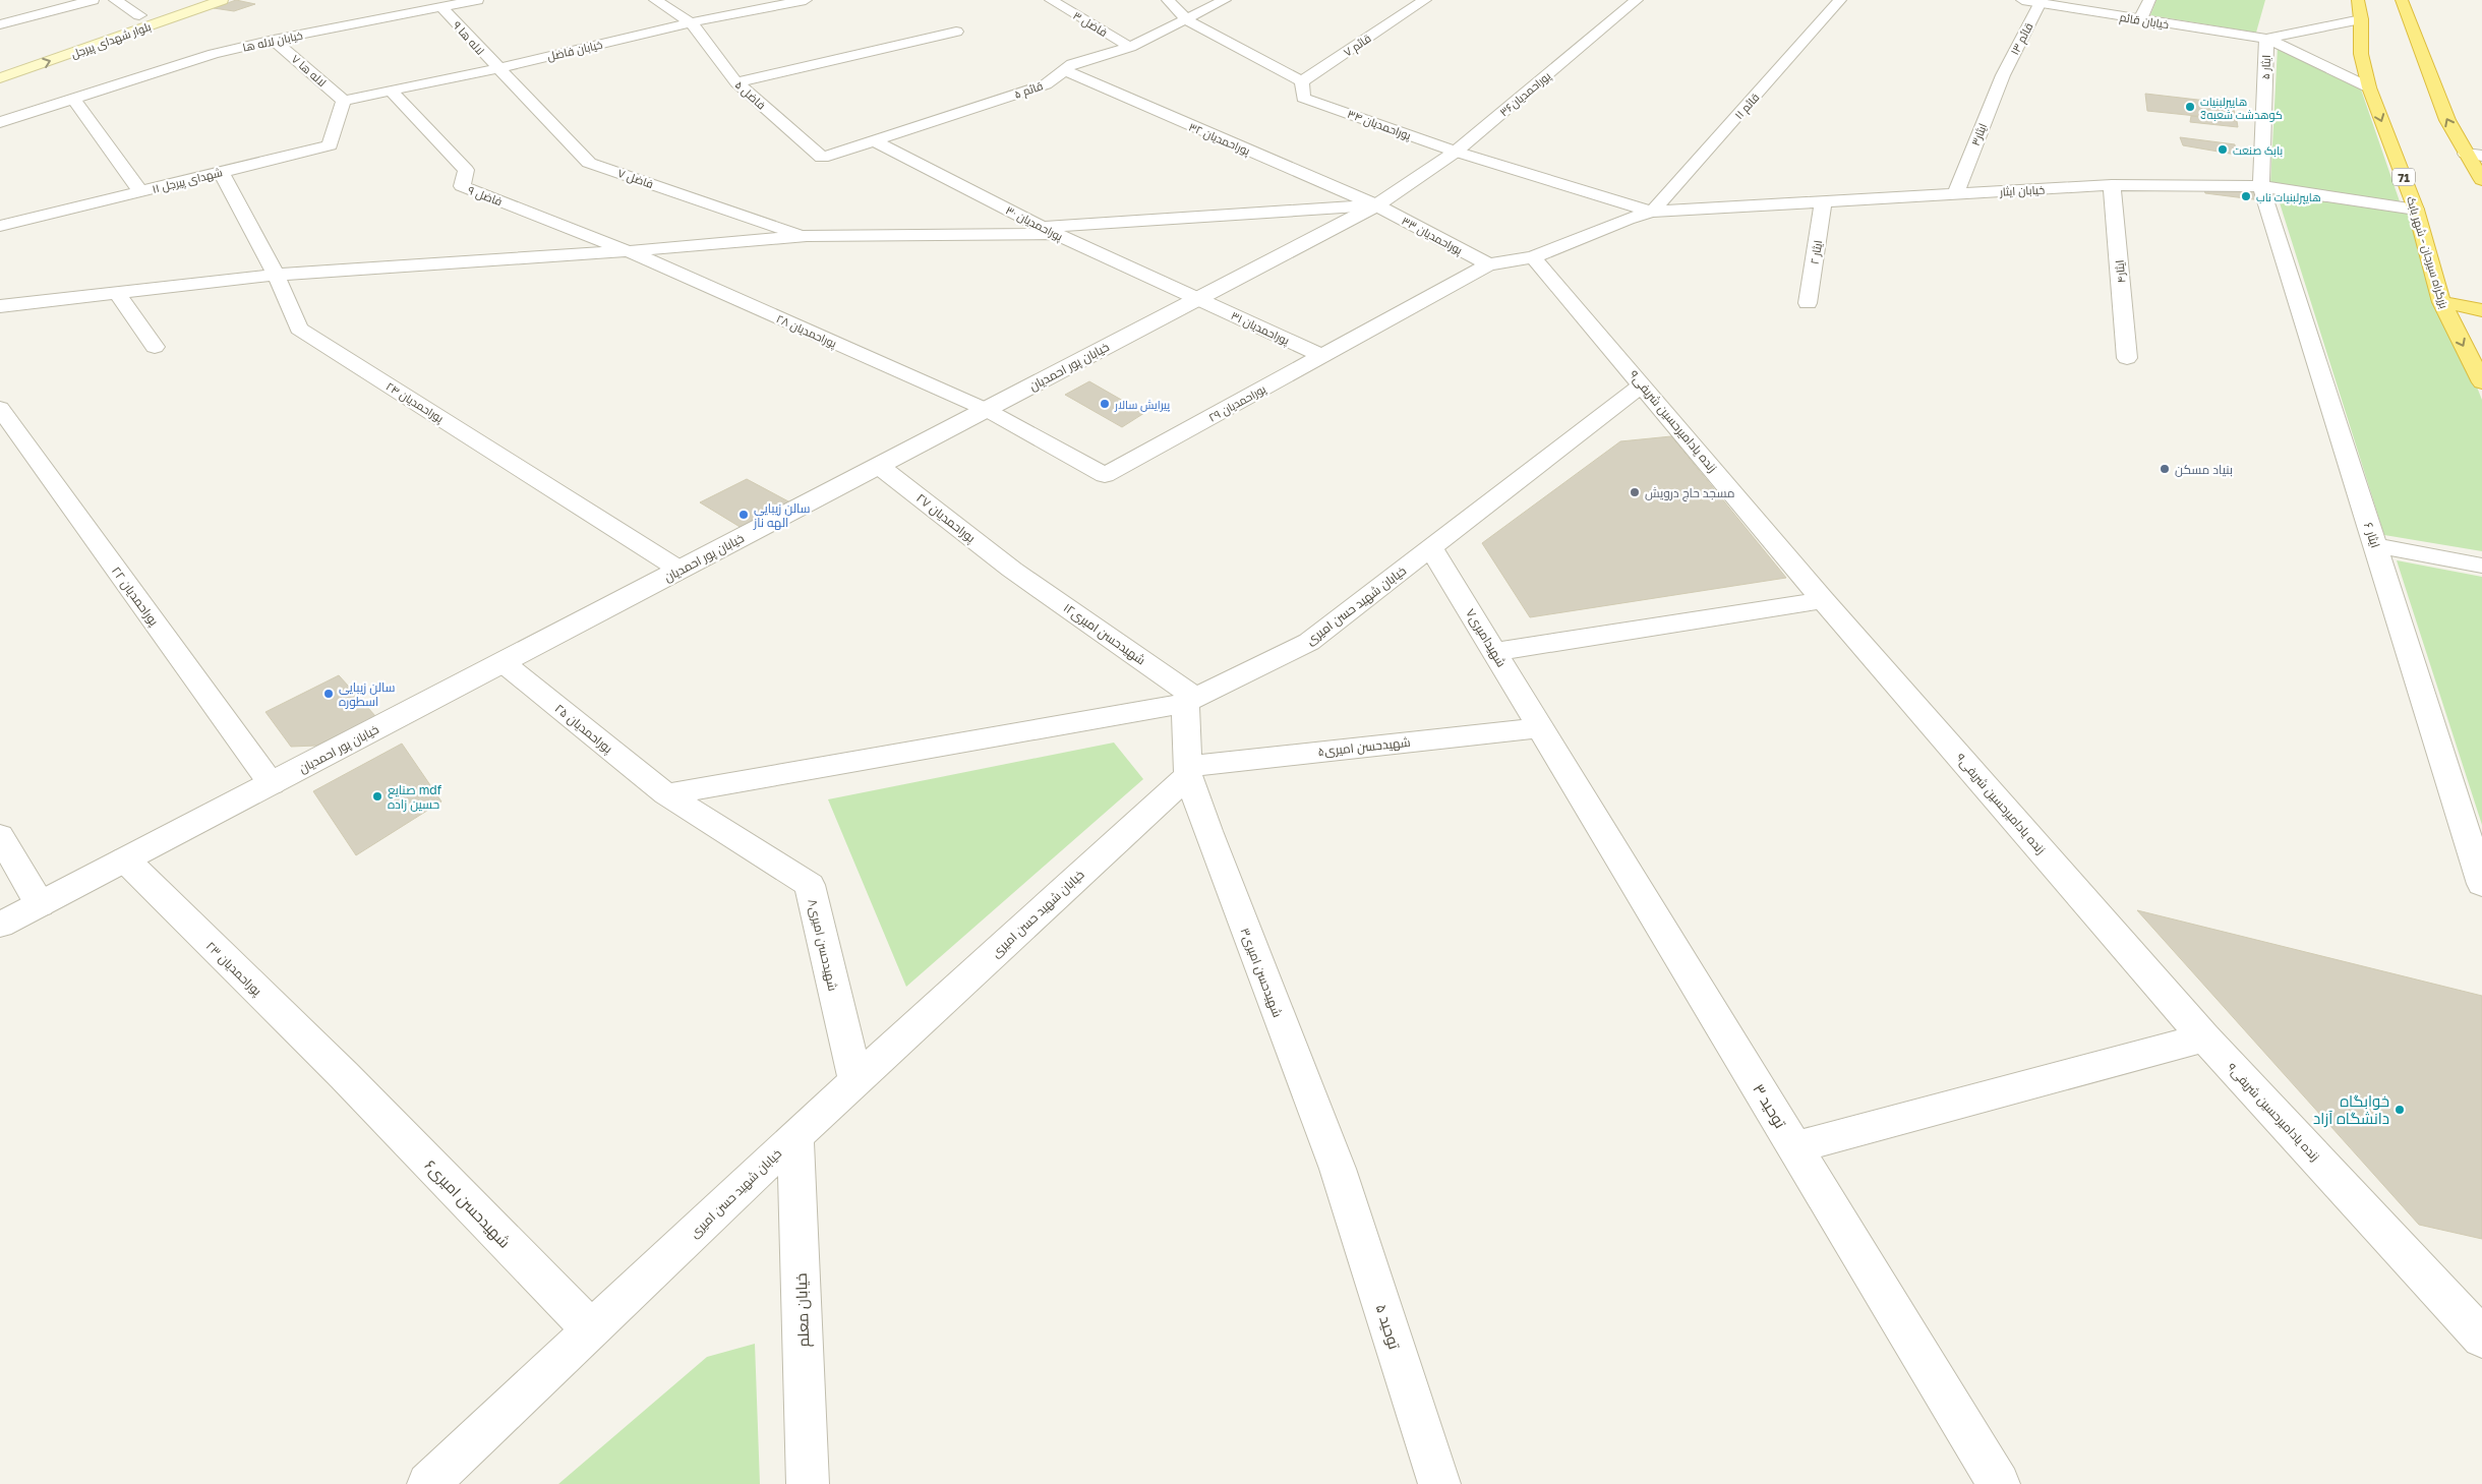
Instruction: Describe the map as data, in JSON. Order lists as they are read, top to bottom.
{
  "streets": {
    "highway": ["71", "بزرگراه سیرجان - شهر بابک"],
    "main road": ["بلوار شهدای پیرجل"],
    "street": [
      "خیابان قائم",
      "فاضل ۳",
      "لاله ها ۹",
      "قائم ۱۳",
      "خیابان لاله ها",
      "قائم ۷",
      "خیابان فاضل",
      "ایثار ۵",
      "لاله ها ۷",
      "قائم ۵",
      "پوراحمدیان۳۶",
      "فاضل ۵",
      "قائم ۱۱",
      "پوراحمدیان ۳۴",
      "ایثار۳",
      "پوراحمدیان ۳۲",
      "فاضل ۷",
      "شهدای پیرجل ۱۱",
      "خیابان ایثار",
      "فاضل ۹",
      "پوراحمدیان ۳۰",
      "پوراحمدیان ۳۳",
      "ایثار ۲",
      "ایثار۴",
      "پوراحمدیان ۳۱",
      "پوراحمدیان ۲۸",
      "خیابان پور احمدیان",
      "پوراحمدیان ۲۴",
      "پوراحمدیان ۲۹",
      "زنده یادامیرحسین شریفی۹",
      "پوراحمدیان ۲۷",
      "ایثار ۶",
      "پوراحمدیان ۲۲",
      "خیابان شهید حسن امیری",
      "شهیدحسن امیری۱۲",
      "شهیدامیری۷",
      "پوراحمدیان ۲۵",
      "شهیدحسن امیری۵",
      "شهیدحسن امیری۸",
      "پوراحمدیان ۲۳",
      "شهیدحسن امیری۳",
      "توحید ۳",
      "شهیدحسن امیری۶",
      "خیابان معلم",
      "توحید ۵"
    ]
  },
  "crossings": [
    ["خیابان قائم", "قائم ۱۳"],
    ["خیابان قائم", "ایثار ۵"],
    ["فاضل ۳", "قائم ۵"],
    ["لاله ها ۹", "خیابان لاله ها"],
    ["لاله ها ۹", "خیابان فاضل"],
    ["لاله ها ۹", "فاضل ۷"],
    ["قائم ۱۳", "ایثار۳"],
    ["خیابان لاله ها", "لاله ها ۷"],
    ["قائم ۷", "پوراحمدیان ۳۴"],
    ["خیابان فاضل", "لاله ها ۷"],
    ["خیابان فاضل", "فاضل ۵"],
    ["خیابان فاضل", "فاضل ۷"],
    ["خیابان فاضل", "شهدای پیرجل ۱۱"],
    ["خیابان فاضل", "فاضل ۹"],
    ["ایثار ۵", "خیابان ایثار"],
    ["ایثار ۵", "ایثار ۶"],
    ["لاله ها ۷", "شهدای پیرجل ۱۱"],
    ["قائم ۵", "فاضل ۵"],
    ["قائم ۵", "پوراحمدیان ۳۲"],
    ["قائم ۵", "پوراحمدیان ۳۰"],
    ["پوراحمدیان۳۶", "پوراحمدیان ۳۴"],
    ["پوراحمدیان۳۶", "خیابان پور احمدیان"],
    ["قائم ۱۱", "پوراحمدیان ۳۴"],
    ["قائم ۱۱", "خیابان ایثار"],
    ["پوراحمدیان ۳۴", "خیابان ایثار"],
    ["پوراحمدیان ۳۴", "خیابان پور احمدیان"],
    ["ایثار۳", "خیابان ایثار"],
    ["پوراحمدیان ۳۲", "پوراحمدیان ۳۳"],
    ["پوراحمدیان ۳۲", "خیابان پور احمدیان"],
    ["شهدای پیرجل ۱۱", "پوراحمدیان ۲۴"],
    ["خیابان ایثار", "ایثار ۲"],
    ["خیابان ایثار", "بزرگراه سیرجان - شهر بابک"],
    ["خیابان ایثار", "ایثار۴"],
    ["خیابان ایثار", "پوراحمدیان ۲۹"],
    ["خیابان ایثار", "زنده یادامیرحسین شریفی۹"],
    ["خیابان ایثار", "ایثار ۶"],
    ["فاضل ۹", "پوراحمدیان ۲۸"],
    ["پوراحمدیان ۳۰", "پوراحمدیان ۳۱"],
    ["پوراحمدیان ۳۰", "خیابان پور احمدیان"],
    ["پوراحمدیان ۳۳", "خیابان پور احمدیان"],
    ["پوراحمدیان ۳۳", "پوراحمدیان ۲۹"],
    ["پوراحمدیان ۳۱", "خیابان پور احمدیان"],
    ["پوراحمدیان ۳۱", "پوراحمدیان ۲۹"],
    ["پوراحمدیان ۲۸", "خیابان پور احمدیان"],
    ["پوراحمدیان ۲۸", "پوراحمدیان ۲۹"],
    ["خیابان پور احمدیان", "پوراحمدیان ۲۴"],
    ["خیابان پور احمدیان", "پوراحمدیان ۲۹"],
    ["خیابان پور احمدیان", "پوراحمدیان ۲۷"],
    ["خیابان پور احمدیان", "پوراحمدیان ۲۲"],
    ["خیابان پور احمدیان", "پوراحمدیان ۲۵"],
    ["خیابان پور احمدیان", "پوراحمدیان ۲۳"],
    ["پوراحمدیان ۲۹", "زنده یادامیرحسین شریفی۹"],
    ["زنده یادامیرحسین شریفی۹", "خیابان شهید حسن امیری"],
    ["پوراحمدیان ۲۷", "شهیدحسن امیری۱۲"],
    ["خیابان شهید حسن امیری", "شهیدحسن امیری۱۲"],
    ["خیابان شهید حسن امیری", "شهیدامیری۷"],
    ["خیابان شهید حسن امیری", "پوراحمدیان ۲۵"],
    ["خیابان شهید حسن امیری", "شهیدحسن امیری۵"],
    ["خیابان شهید حسن امیری", "شهیدحسن امیری۸"],
    ["خیابان شهید حسن امیری", "شهیدحسن امیری۳"],
    ["خیابان شهید حسن امیری", "شهیدحسن امیری۶"],
    ["خیابان شهید حسن امیری", "خیابان معلم"],
    ["شهیدامیری۷", "شهیدحسن امیری۵"],
    ["شهیدامیری۷", "توحید ۳"],
    ["پوراحمدیان ۲۵", "شهیدحسن امیری۸"],
    ["شهیدحسن امیری۵", "شهیدحسن امیری۳"],
    ["شهیدحسن امیری۵", "توحید ۳"],
    ["پوراحمدیان ۲۳", "شهیدحسن امیری۶"],
    ["شهیدحسن امیری۳", "توحید ۵"]
  ],
  "places": [
    "هایپرلبنیات کوهدشت شعبه3",
    "بابک صنعت",
    "هایپرلبنیات ناب",
    "پیرایش سالار",
    "بنیاد مسکن",
    "مسجد حاج درویش",
    "سالن زیبایی الهه ناز",
    "سالن زیبایی اسطوره",
    "صنایع mdf حسین زاده",
    "خوابگاه دانشگاه آزاد"
  ]
}
